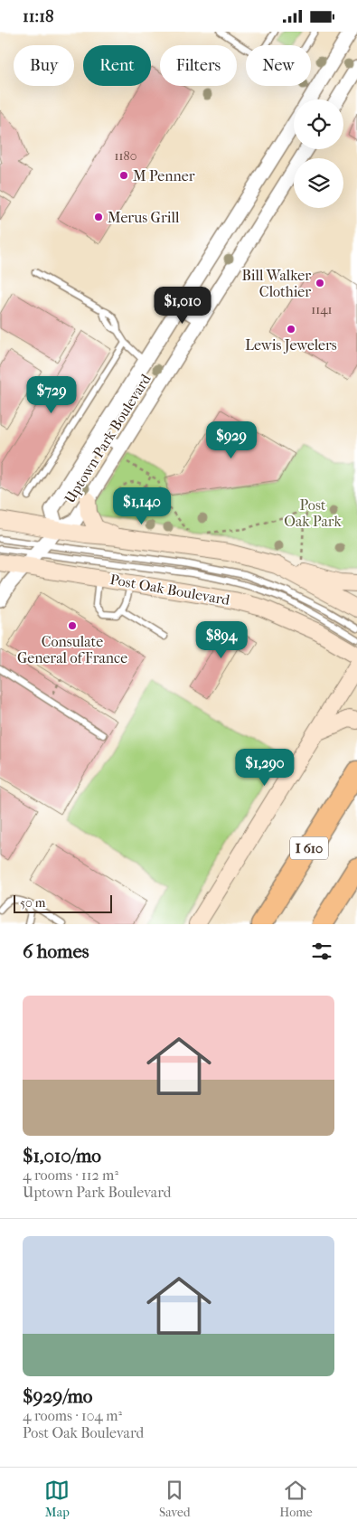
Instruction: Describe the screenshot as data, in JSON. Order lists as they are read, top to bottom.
{
  "streets": {
    "highway": ["I 610"],
    "main road": ["Post Oak Boulevard"],
    "street": ["Uptown Park Boulevard"]
  },
  "parks": ["Post Oak Park"],
  "places": [
    "M Penner",
    "Merus Grill",
    "Bill Walker Clothier",
    "Lewis Jewelers",
    "Consulate General of France"
  ],
  "house_numbers": ["1180", "1141"],
  "scale_bar": "50 m",
  "page": {
    "status": "11:18",
    "chip": [
      "Buy",
      "Rent",
      "Filters",
      "New"
    ],
    "price": [
      "$1,010",
      "$729",
      "$929",
      "$1,140",
      "$894",
      "$1,290"
    ],
    "scale": "50 m",
    "heading": "6 homes",
    "list": [
      {
        "name": "$1,010/mo",
        "note": "4 rooms · 112 m² · Uptown Park Boulevard"
      },
      {
        "name": "$929/mo",
        "note": "4 rooms · 104 m² · Post Oak Boulevard"
      }
    ],
    "tabs": ["Map", "Saved", "Home"]
  }
}
